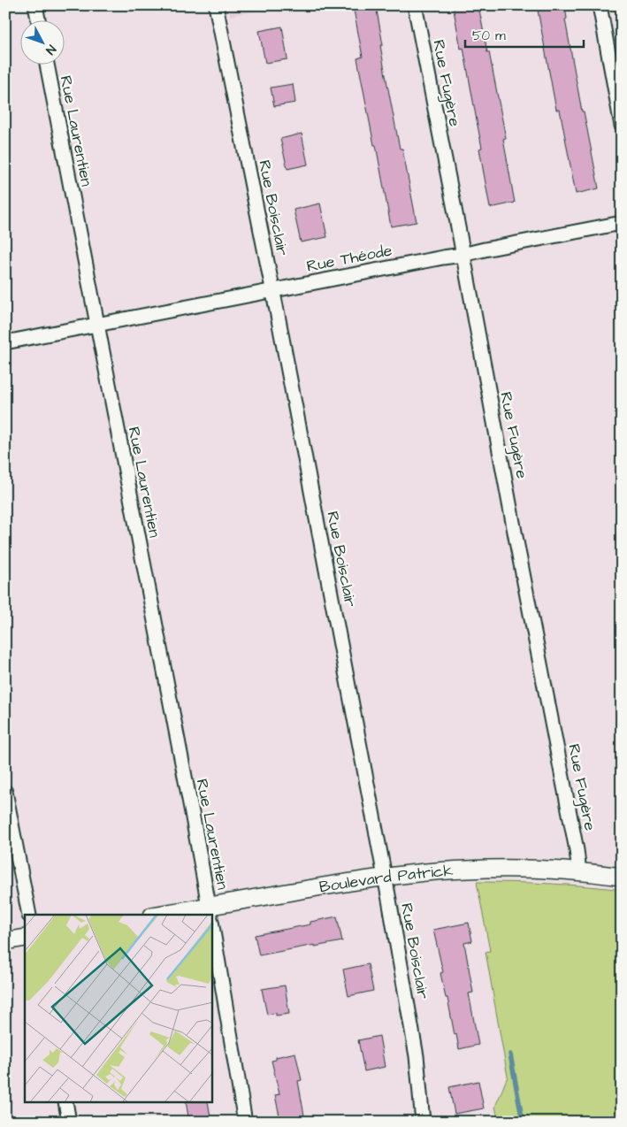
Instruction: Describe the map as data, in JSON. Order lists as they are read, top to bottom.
{
  "streets": {
    "street": [
      "Rue Fugère",
      "Rue Laurentien",
      "Rue Boisclair",
      "Rue Théode",
      "Boulevard Patrick"
    ]
  },
  "crossings": [
    ["Rue Fugère", "Rue Théode"],
    ["Rue Fugère", "Boulevard Patrick"],
    ["Rue Laurentien", "Rue Théode"],
    ["Rue Laurentien", "Boulevard Patrick"],
    ["Rue Boisclair", "Rue Théode"],
    ["Rue Boisclair", "Boulevard Patrick"]
  ],
  "scale_bar": "50 m",
  "north": "bottom right"
}
